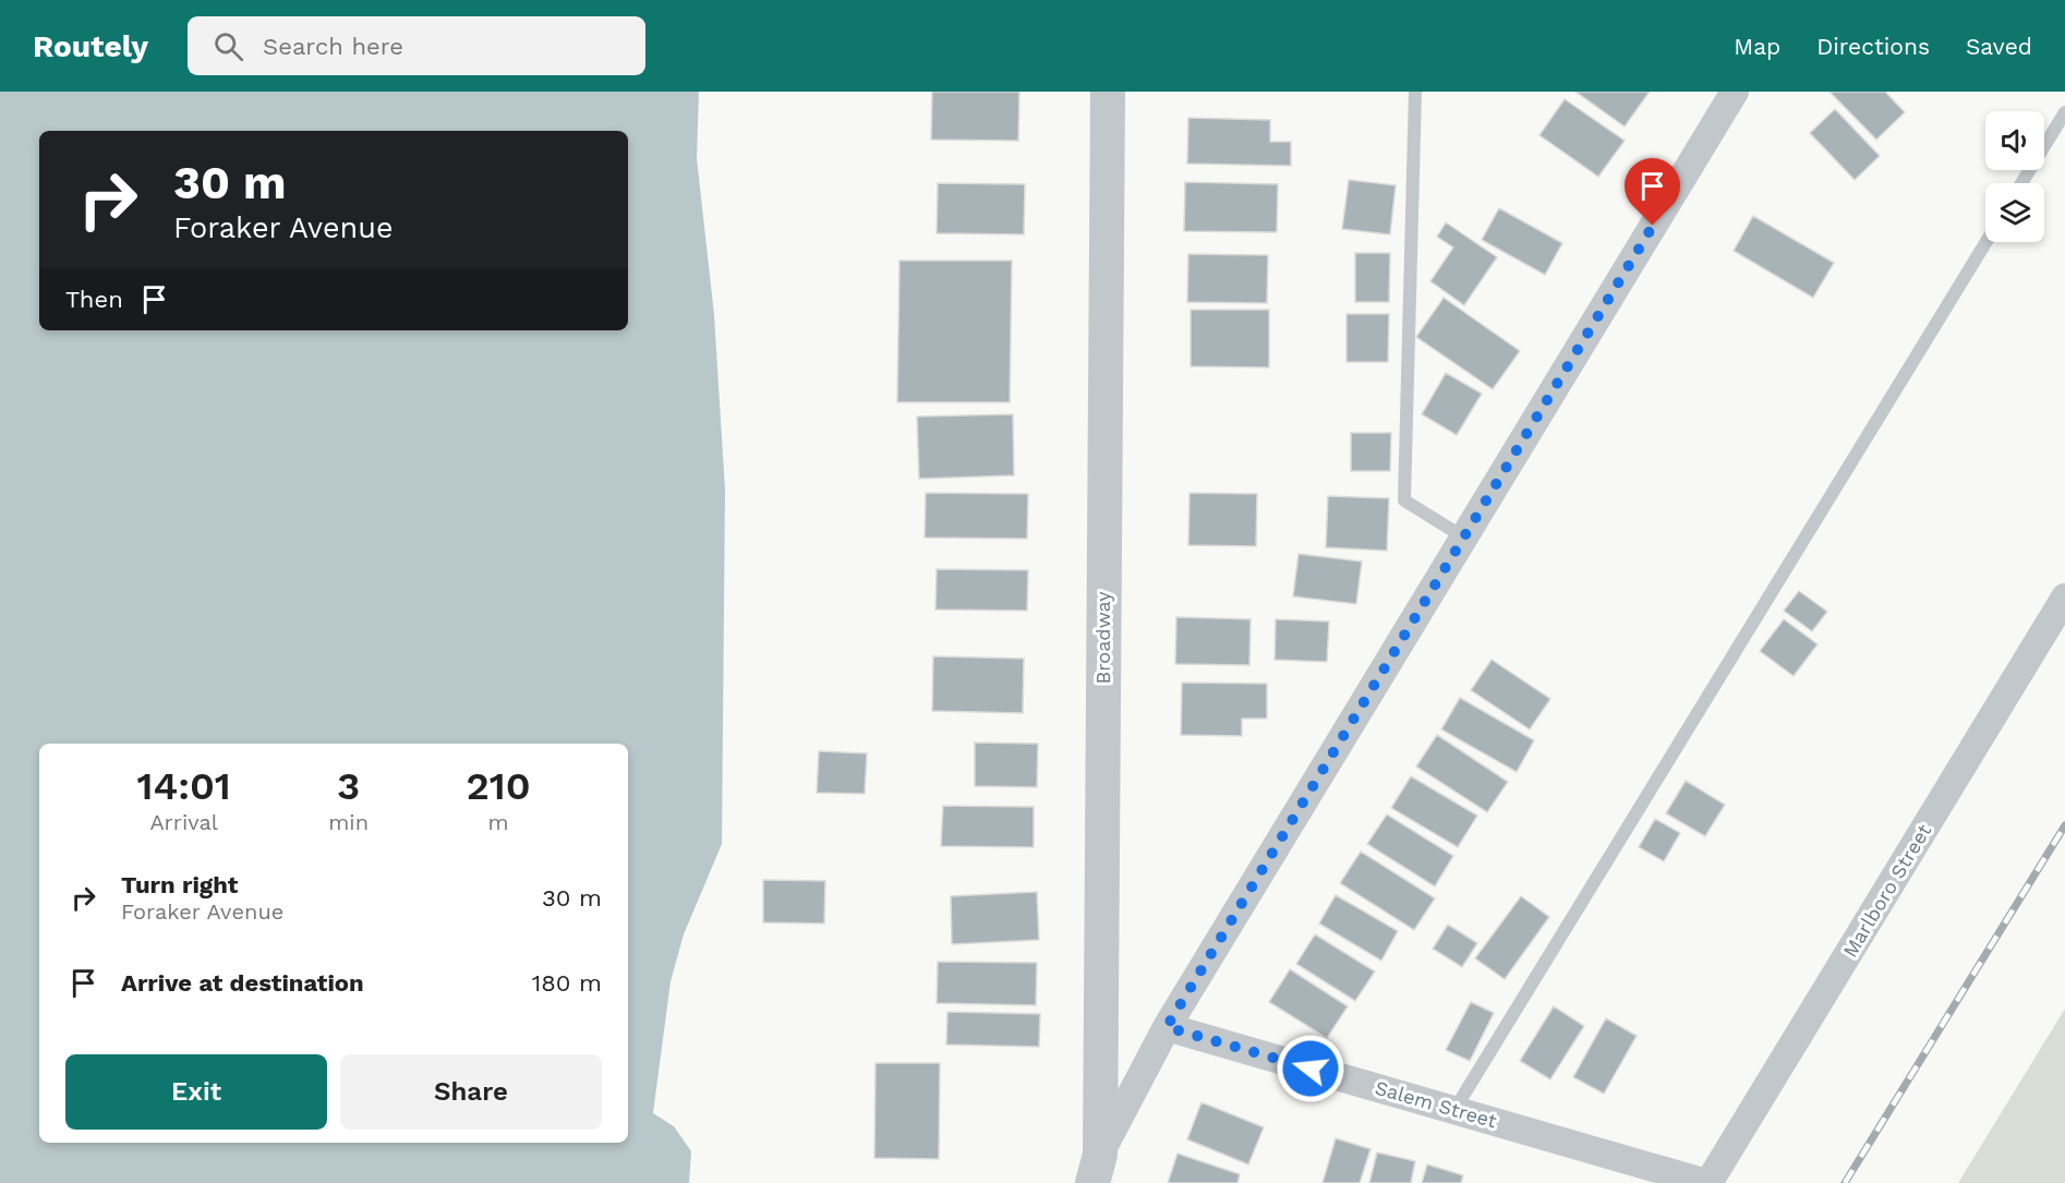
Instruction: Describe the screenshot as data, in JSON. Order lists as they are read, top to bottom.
{
  "streets": {
    "street": ["Broadway", "Marlboro Street", "Salem Street"]
  },
  "crossings": [
    ["Marlboro Street", "Salem Street"]
  ],
  "page": {
    "header": "Routely",
    "search": "Search here",
    "nav": ["Map", "Directions", "Saved"],
    "turn": ["30 m", "Foraker Avenue"],
    "then": "Then",
    "eta": [
      "14:01",
      "Arrival",
      "3",
      "min",
      "210",
      "m"
    ],
    "list": [
      {
        "name": "Turn right",
        "note": "Foraker Avenue",
        "value": "30 m"
      },
      {
        "name": "Arrive at destination",
        "value": "180 m"
      }
    ],
    "buttons": ["Exit", "Share"]
  }
}
